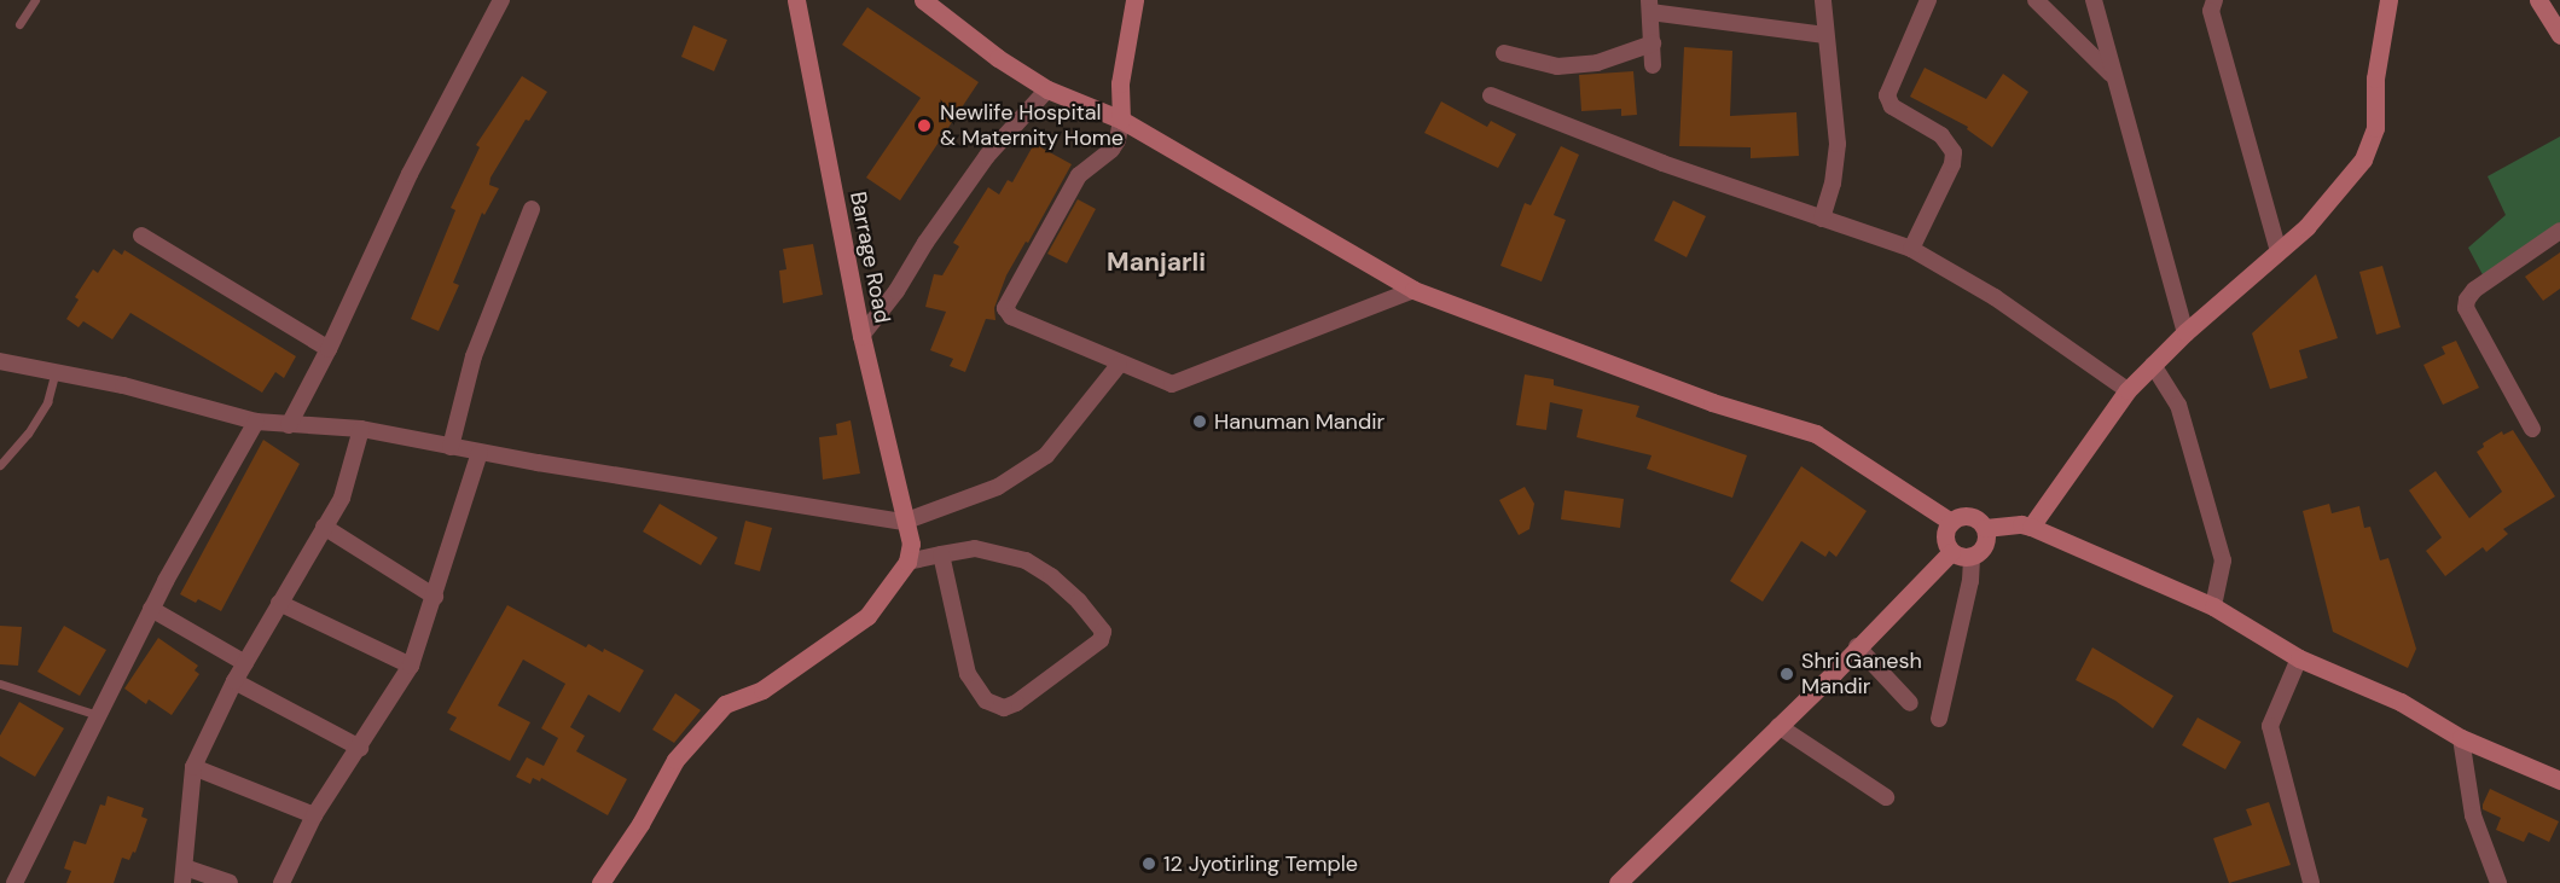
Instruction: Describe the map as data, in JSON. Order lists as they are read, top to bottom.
{
  "streets": {
    "street": ["Barrage Road"]
  },
  "districts": ["Manjarli"],
  "places": [
    "Newlife Hospital & Maternity Home",
    "Hanuman Mandir",
    "Shri Ganesh Mandir",
    "12 Jyotirling Temple"
  ]
}
